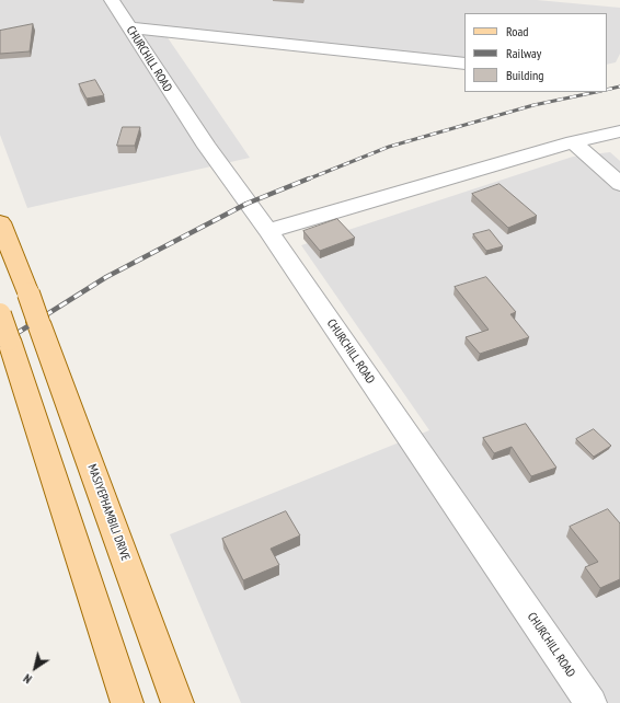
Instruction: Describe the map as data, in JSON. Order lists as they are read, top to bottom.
{
  "streets": {
    "main road": ["MASIYEPHAMBILI DRIVE"],
    "street": ["CHURCHILL ROAD"]
  },
  "legend": ["Road", "Railway", "Building"],
  "north": "bottom left"
}
